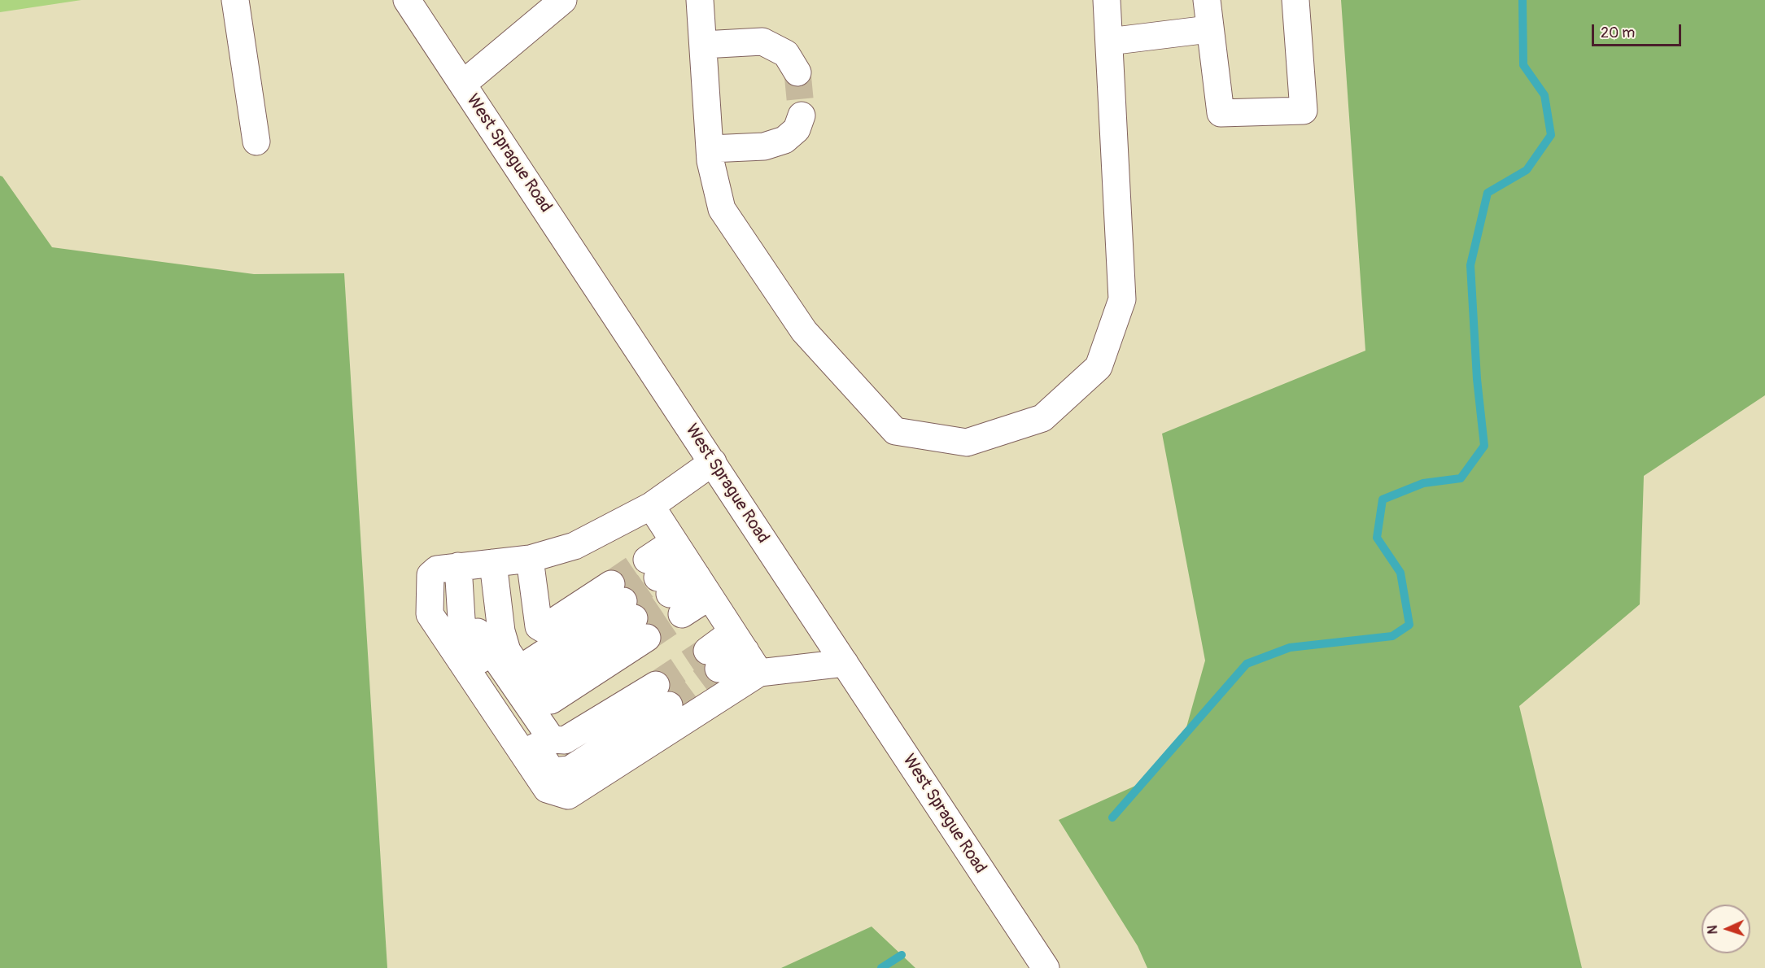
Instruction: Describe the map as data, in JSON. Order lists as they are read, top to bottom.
{
  "streets": {
    "street": ["West Sprague Road"]
  },
  "scale_bar": "20 m",
  "north": "left"
}
